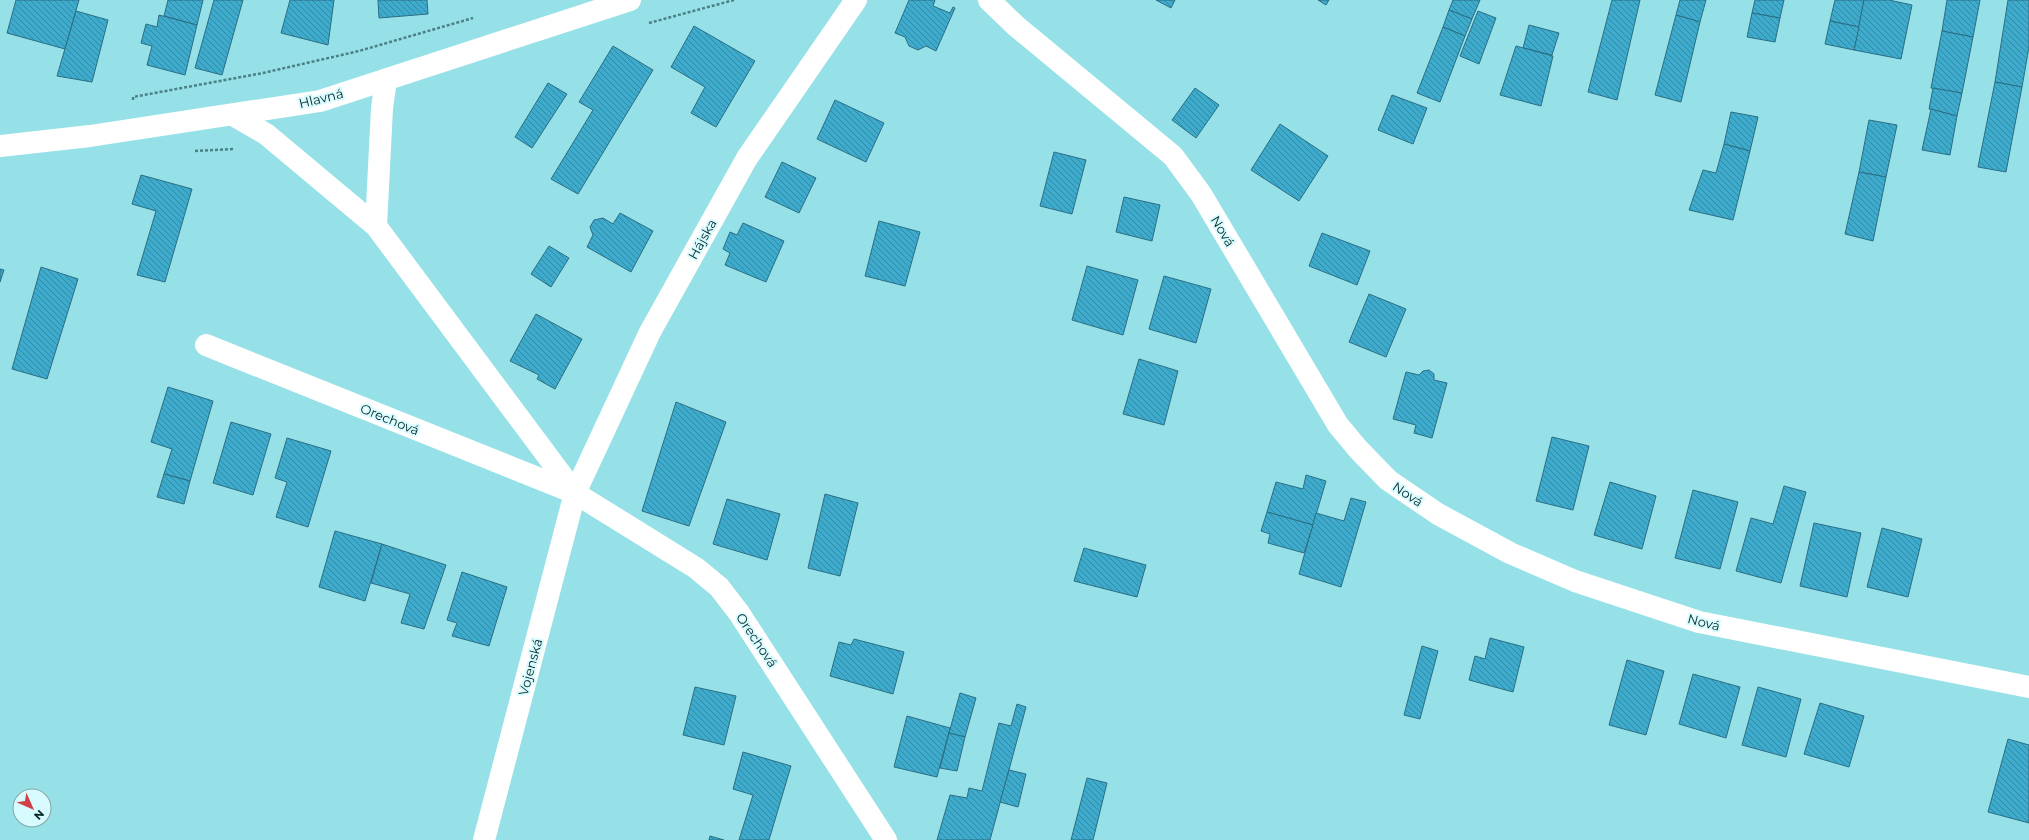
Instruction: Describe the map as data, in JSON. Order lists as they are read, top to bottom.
{
  "streets": {
    "street": [
      "Hlavná",
      "Nová",
      "Hájska",
      "Orechová",
      "Vojenská"
    ]
  },
  "crossings": [
    ["Hlavná", "Orechová"],
    ["Hájska", "Orechová"],
    ["Hájska", "Vojenská"],
    ["Orechová", "Vojenská"]
  ],
  "north": "bottom right"
}
